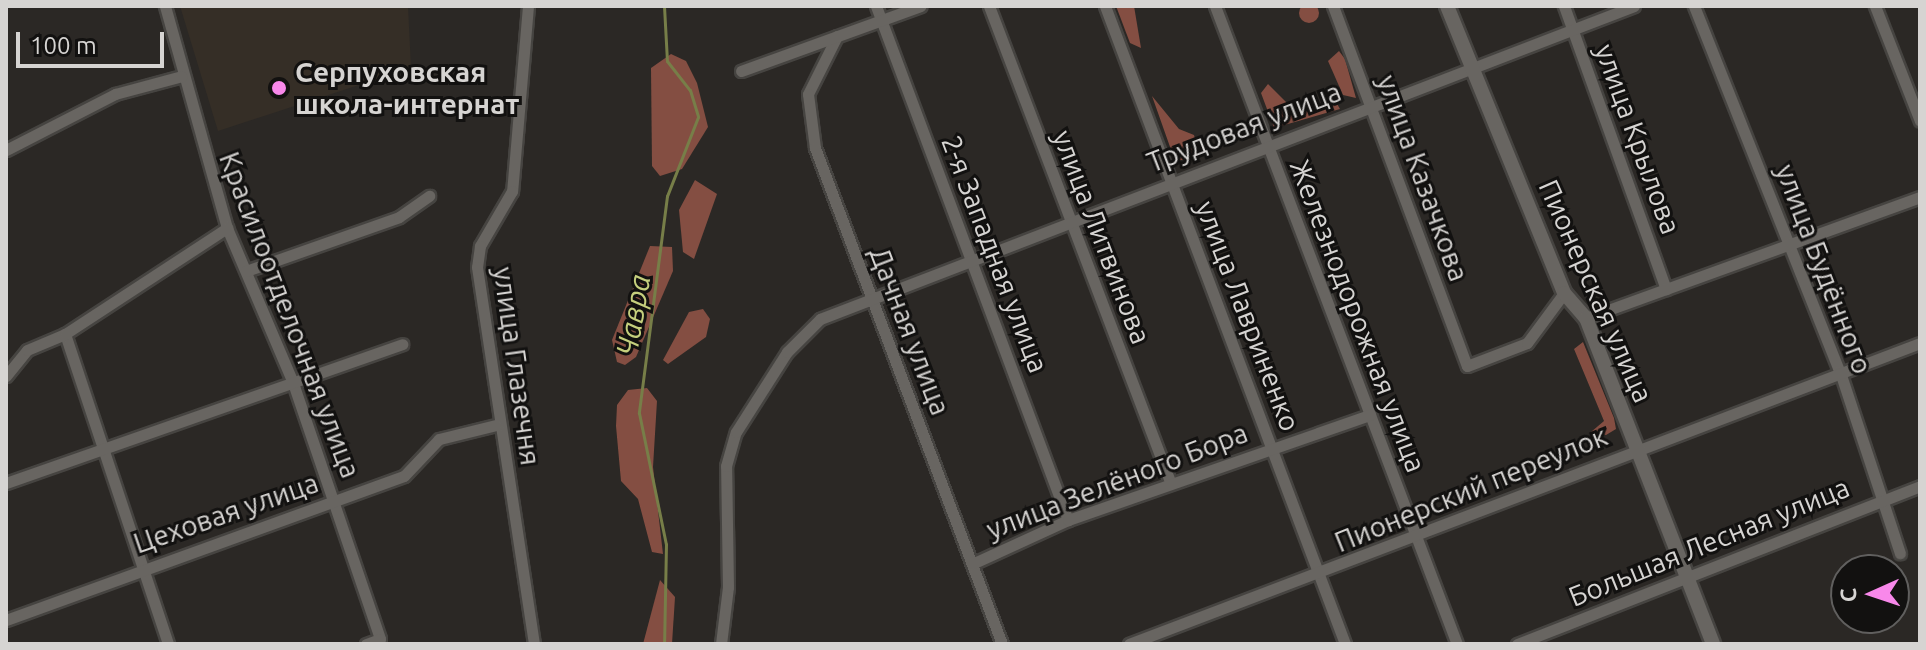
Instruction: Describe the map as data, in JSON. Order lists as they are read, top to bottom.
{
  "streets": {
    "street": [
      "Трудовая улица",
      "улица Крылова",
      "улица Казачкова",
      "улица Литвинова",
      "2-я Западная улица",
      "улица Будённого",
      "Пионерская улица",
      "Красилоотделочная улица",
      "улица Лавриненко",
      "Железнодорожная улица",
      "Дачная улица",
      "улица Глазечня",
      "улица Зелёного Бора",
      "Пионерский переулок",
      "Цеховая улица",
      "Большая Лесная улица"
    ]
  },
  "crossings": [
    ["Трудовая улица", "улица Крылова"],
    ["Трудовая улица", "улица Казачкова"],
    ["Трудовая улица", "улица Литвинова"],
    ["Трудовая улица", "2-я Западная улица"],
    ["Трудовая улица", "Пионерская улица"],
    ["Трудовая улица", "улица Лавриненко"],
    ["Трудовая улица", "Железнодорожная улица"],
    ["Трудовая улица", "Дачная улица"],
    ["улица Казачкова", "Пионерская улица"],
    ["улица Литвинова", "улица Зелёного Бора"],
    ["2-я Западная улица", "улица Зелёного Бора"],
    ["улица Будённого", "Пионерский переулок"],
    ["улица Будённого", "Большая Лесная улица"],
    ["Пионерская улица", "Пионерский переулок"],
    ["Пионерская улица", "Большая Лесная улица"],
    ["Красилоотделочная улица", "Цеховая улица"],
    ["улица Лавриненко", "улица Зелёного Бора"],
    ["улица Лавриненко", "Пионерский переулок"],
    ["Железнодорожная улица", "улица Зелёного Бора"],
    ["Железнодорожная улица", "Пионерский переулок"],
    ["Дачная улица", "улица Зелёного Бора"],
    ["улица Глазечня", "Цеховая улица"]
  ],
  "water": ["Чавра"],
  "places": ["Серпуховская школа-интернат"],
  "scale_bar": "100 m",
  "north": "left"
}
